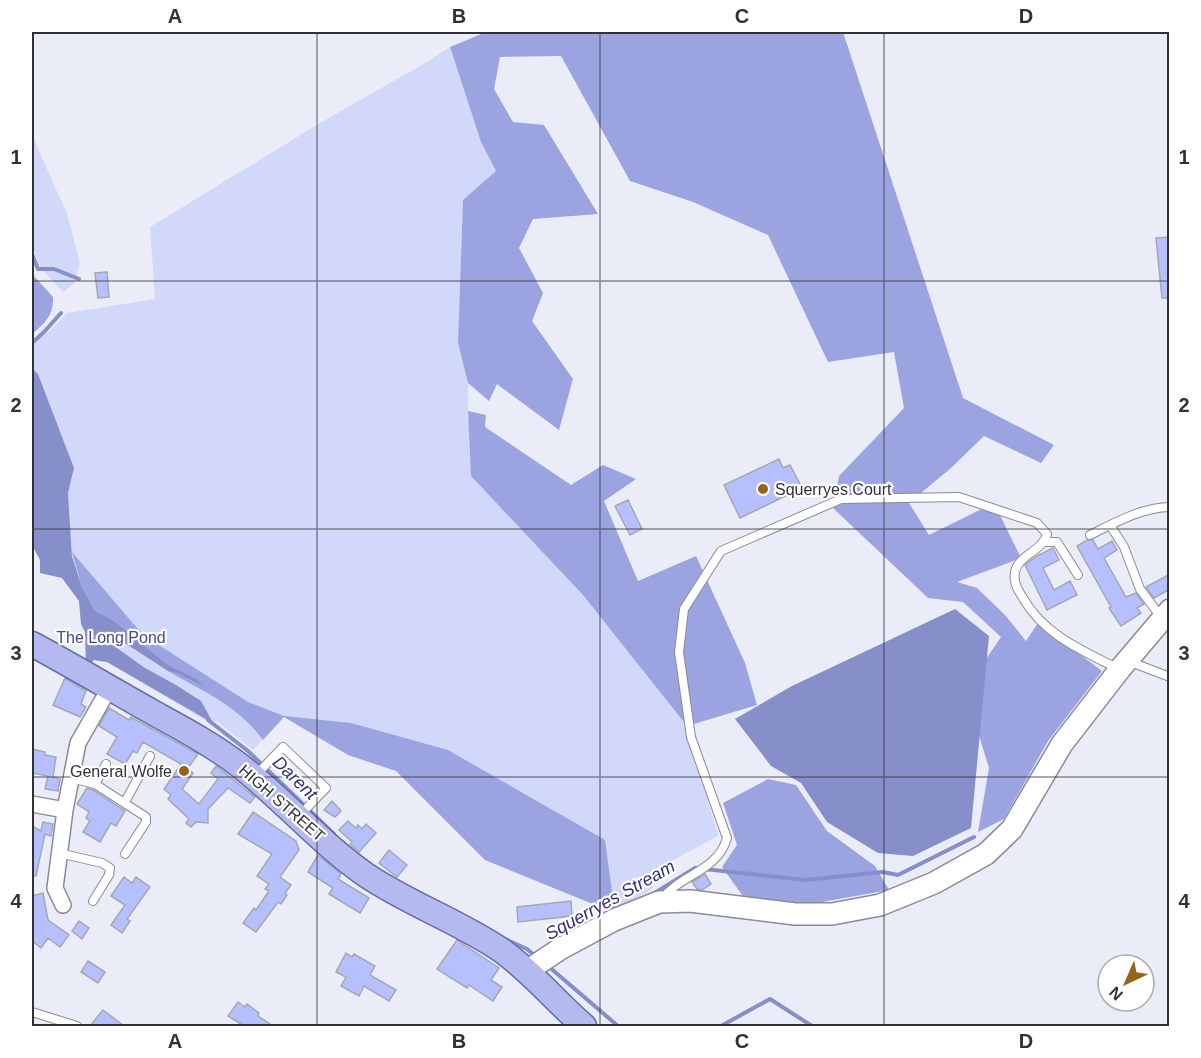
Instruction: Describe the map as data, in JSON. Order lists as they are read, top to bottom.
{
  "streets": {
    "main road": ["HIGH STREET"]
  },
  "water": ["Darent", "Squerryes Stream"],
  "parks": ["The Long Pond"],
  "places": ["Squerryes Court", "General Wolfe"],
  "north": "bottom left",
  "grid": {
    "columns": [
      "A",
      "B",
      "C",
      "D"
    ],
    "rows": [
      "1",
      "2",
      "3",
      "4"
    ]
  }
}
